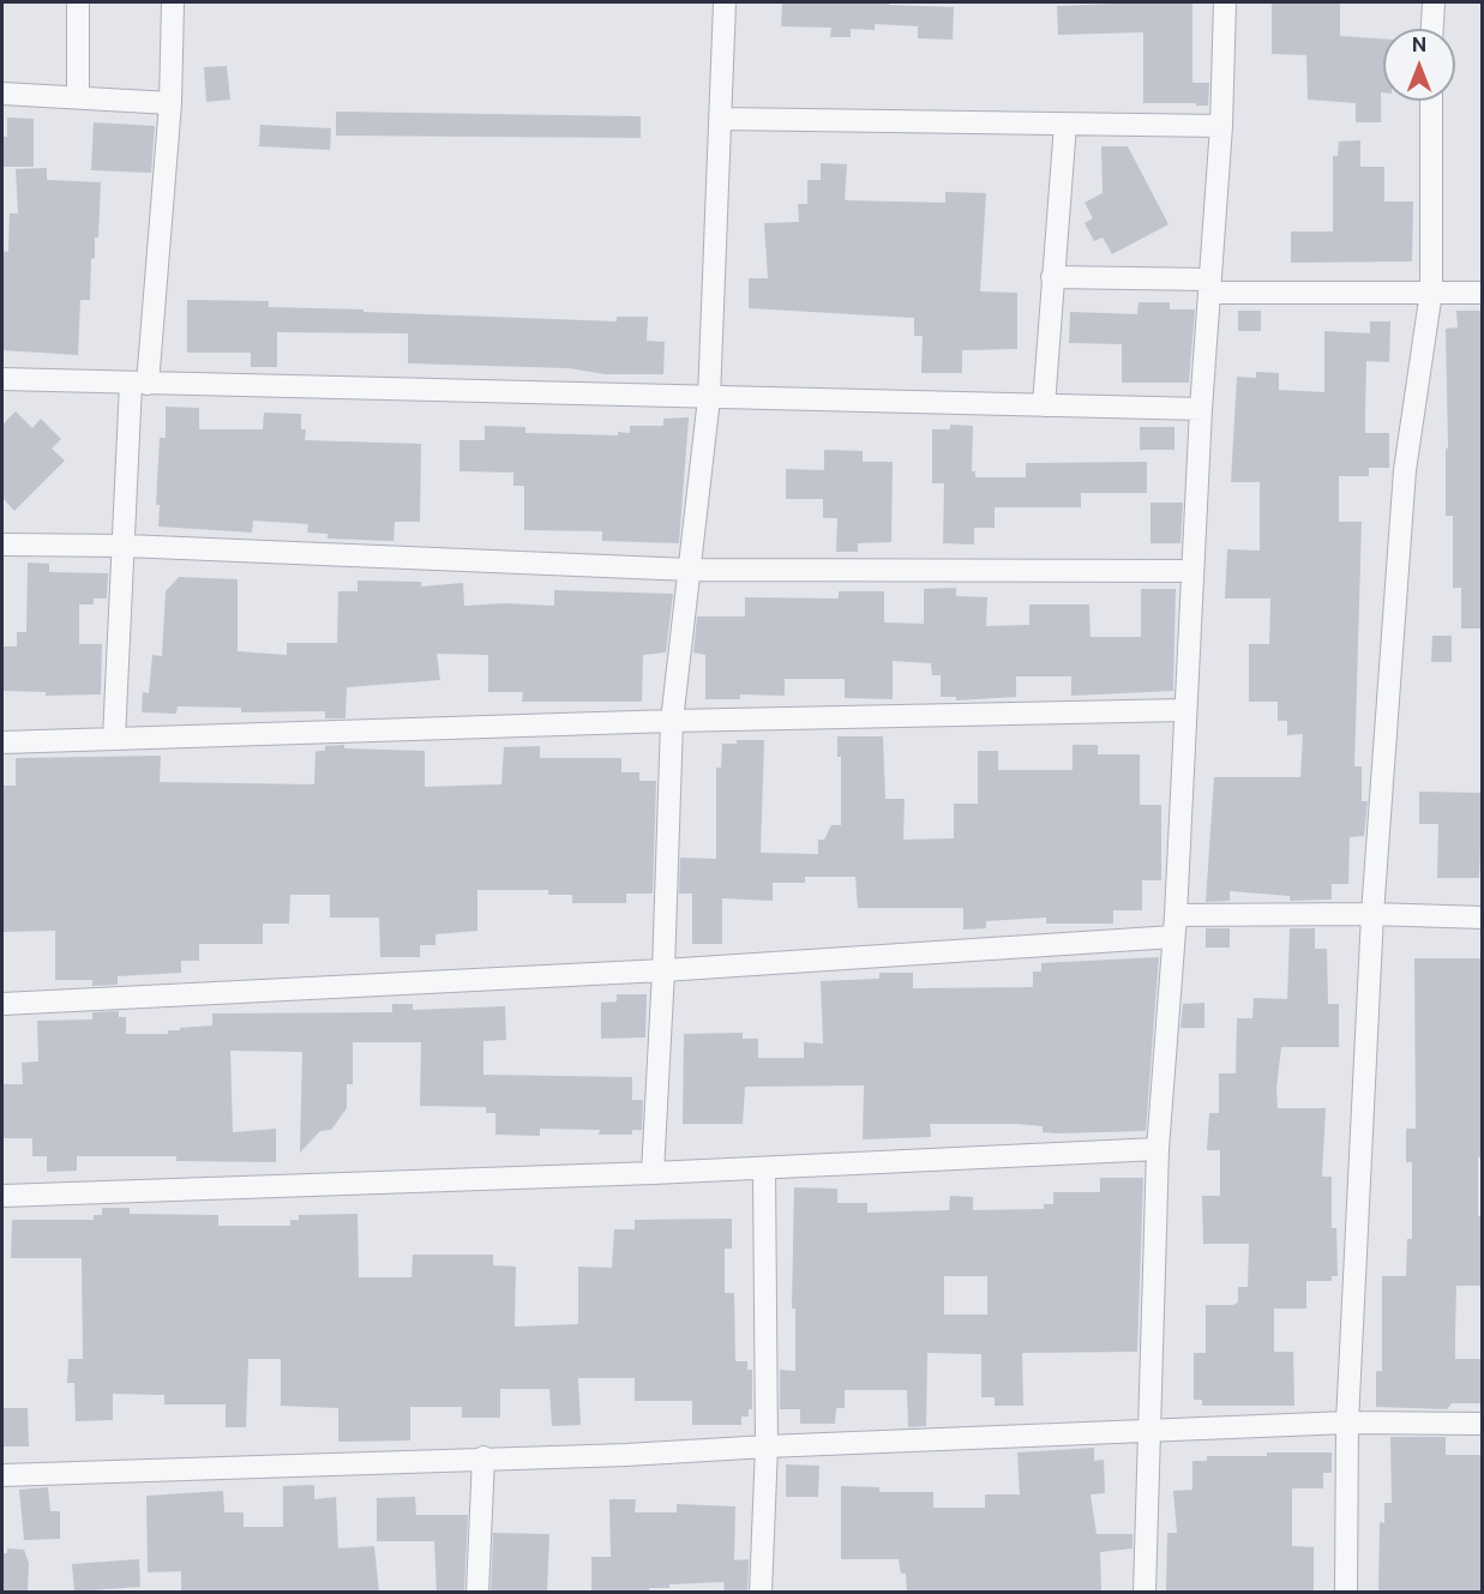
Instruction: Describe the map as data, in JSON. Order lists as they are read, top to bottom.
{
  "north": "top"
}
